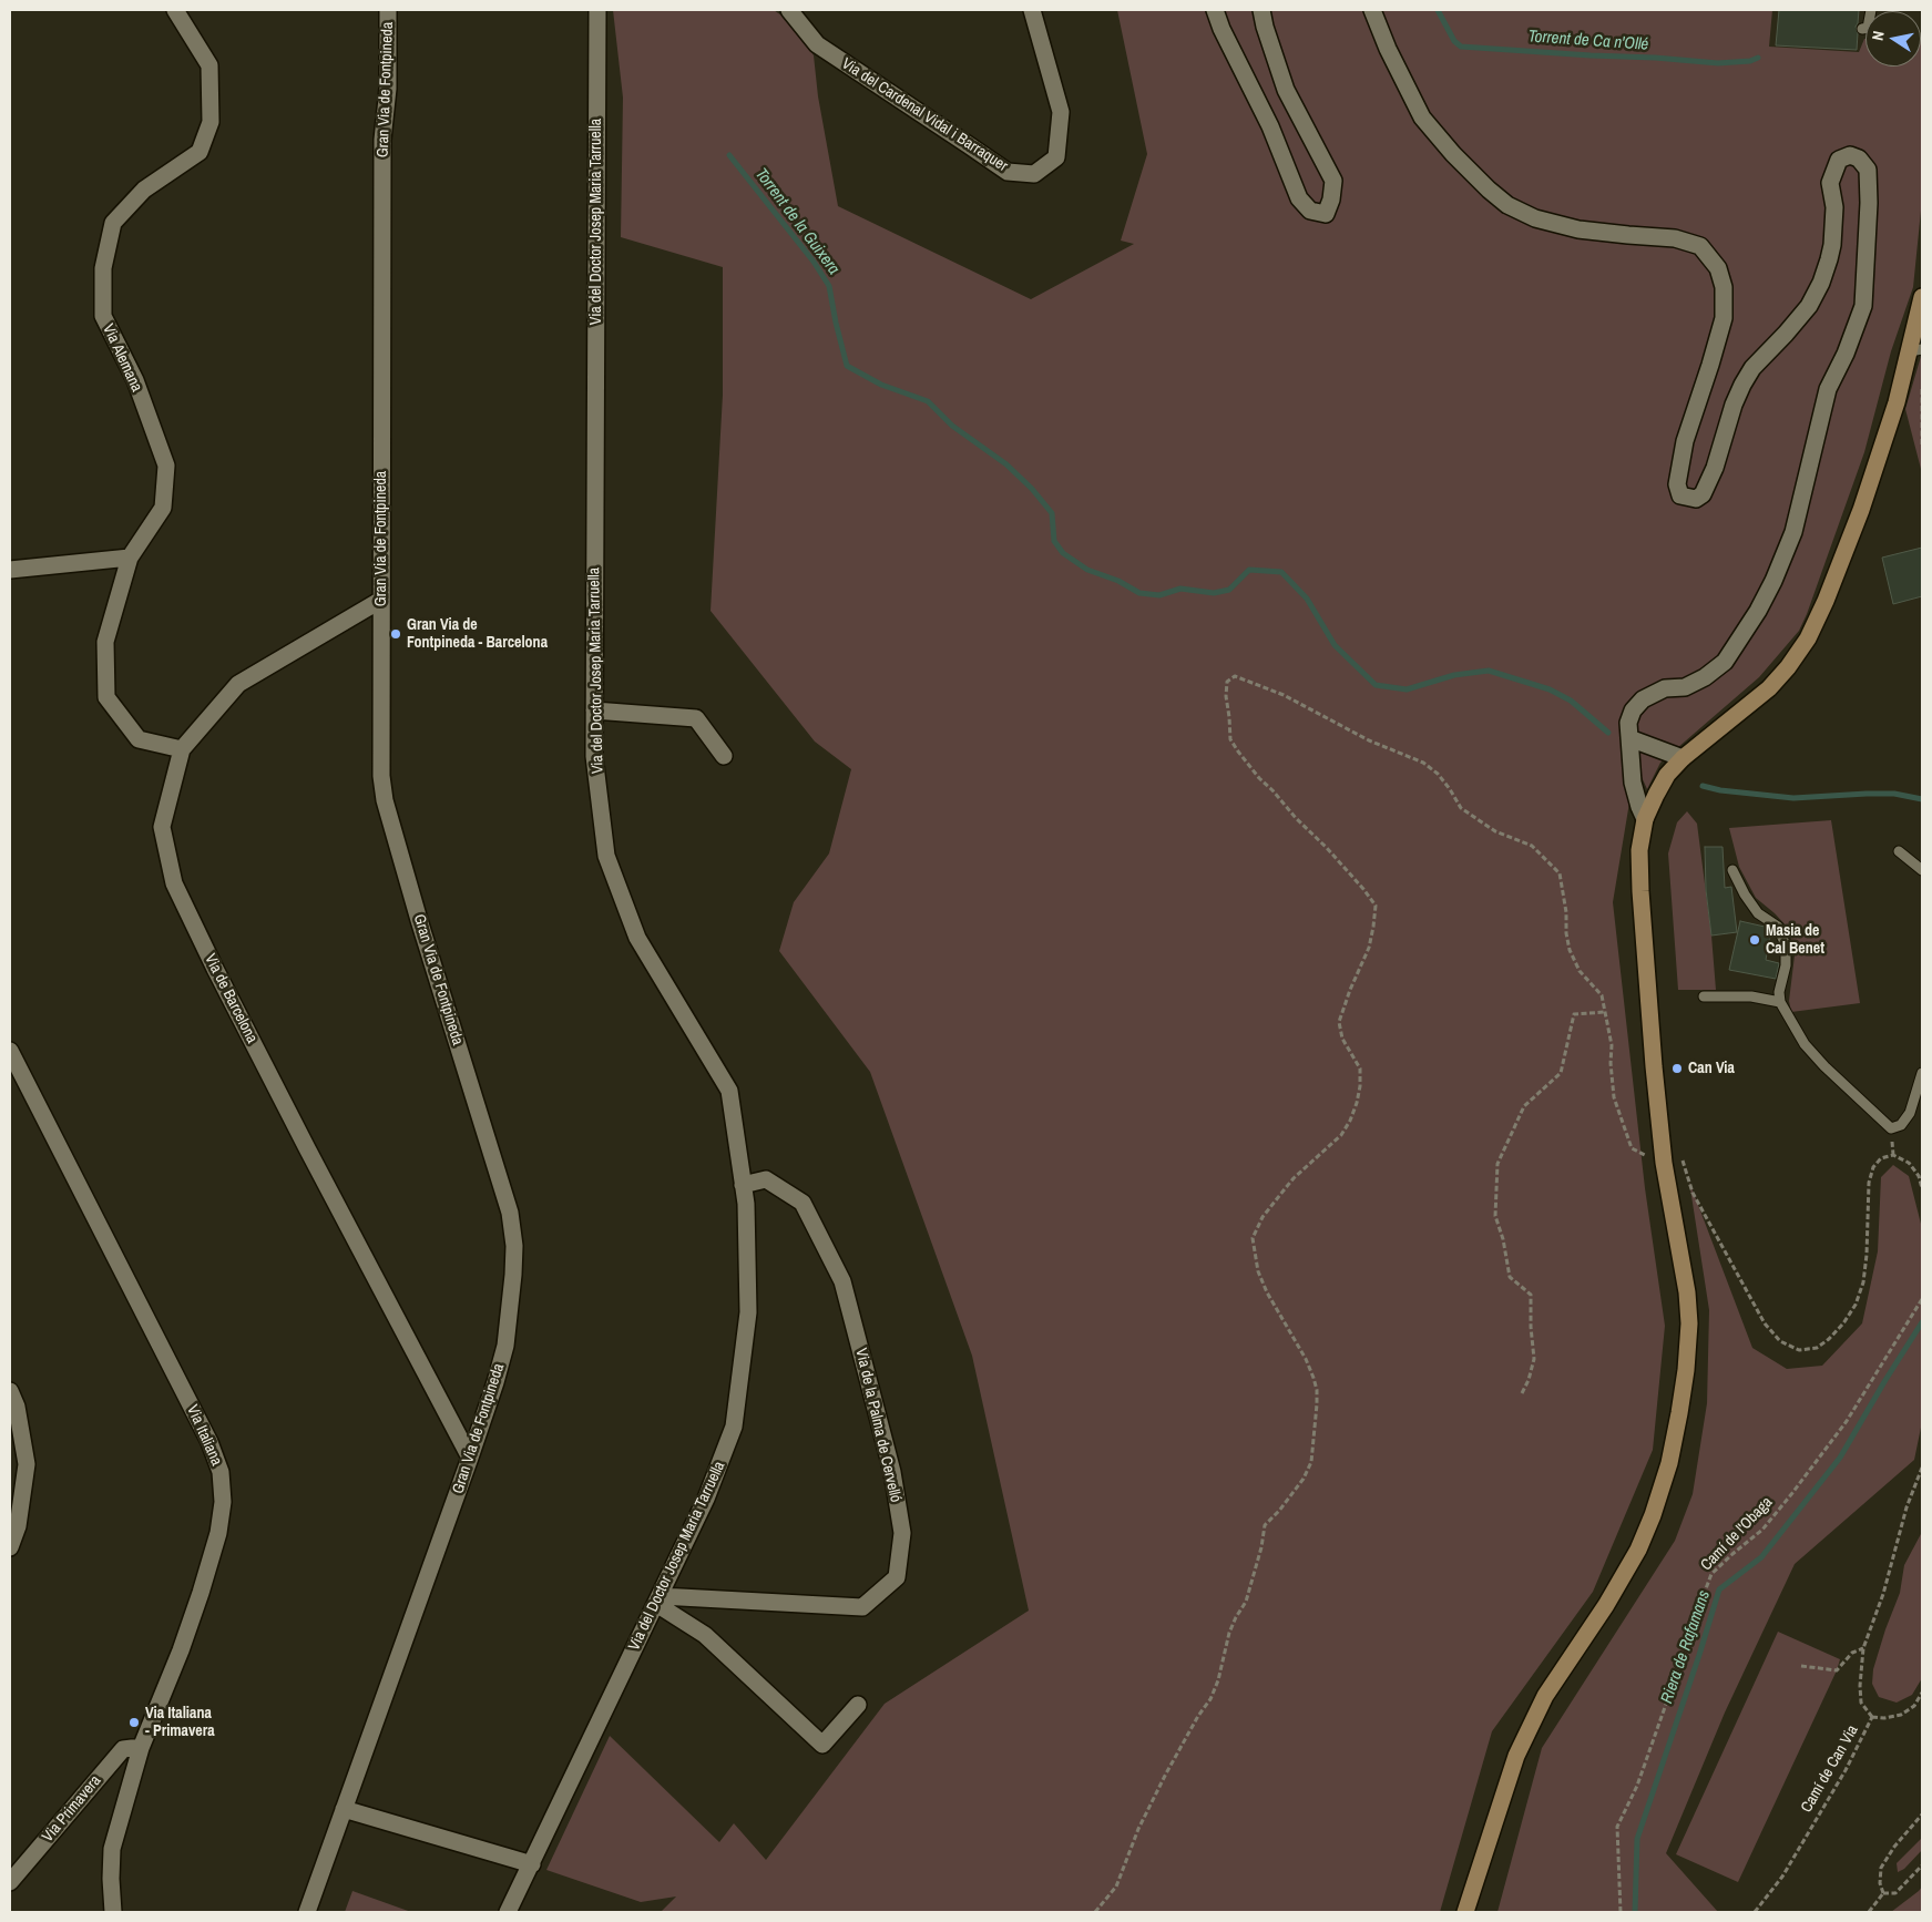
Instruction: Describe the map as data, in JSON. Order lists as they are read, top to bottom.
{
  "streets": {
    "street": [
      "Gran Via de Fontpineda",
      "Via del Cardenal Vidal i Barraquer",
      "Via del Doctor Josep Maria Tarruella",
      "Via Alemana",
      "Via de Barcelona",
      "Via de la Palma de Cervelló",
      "Via Italiana",
      "Via Primavera"
    ],
    "path": ["Camí de l'Obaga", "Camí de Can Via"]
  },
  "crossings": [
    ["Gran Via de Fontpineda", "Via de Barcelona"],
    ["Via del Doctor Josep Maria Tarruella", "Via de la Palma de Cervelló"],
    ["Via Alemana", "Via de Barcelona"],
    ["Via Italiana", "Via Primavera"]
  ],
  "water": ["Torrent de Ca n'Ollé", "Torrent de la Guixera", "Riera de Rafamans"],
  "places": [
    "Gran Via de Fontpineda - Barcelona",
    "Masia de Cal Benet",
    "Can Via",
    "Via Italiana - Primavera"
  ],
  "north": "left"
}
